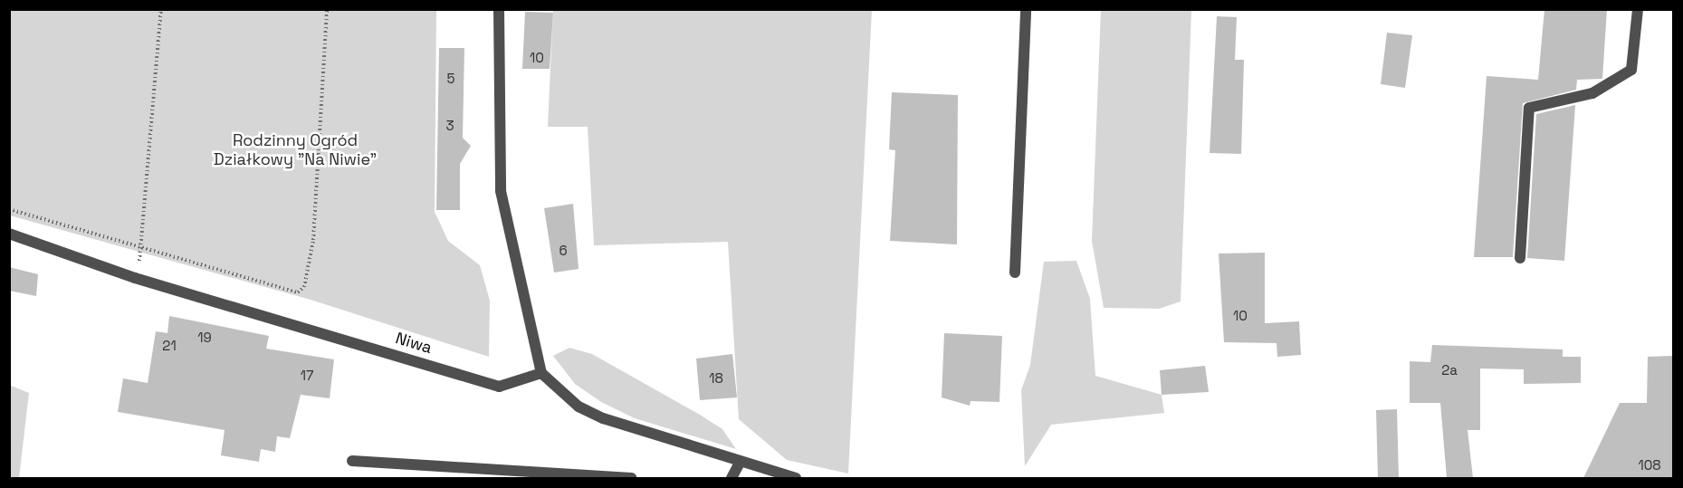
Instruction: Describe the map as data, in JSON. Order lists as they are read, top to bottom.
{
  "streets": {
    "street": ["Niwa"]
  },
  "parks": ["Rodzinny Ogród Działkowy \"Na Niwie\""],
  "house_numbers": [
    "10",
    "5",
    "3",
    "6",
    "10",
    "19",
    "21",
    "2a",
    "17",
    "18",
    "108"
  ]
}
